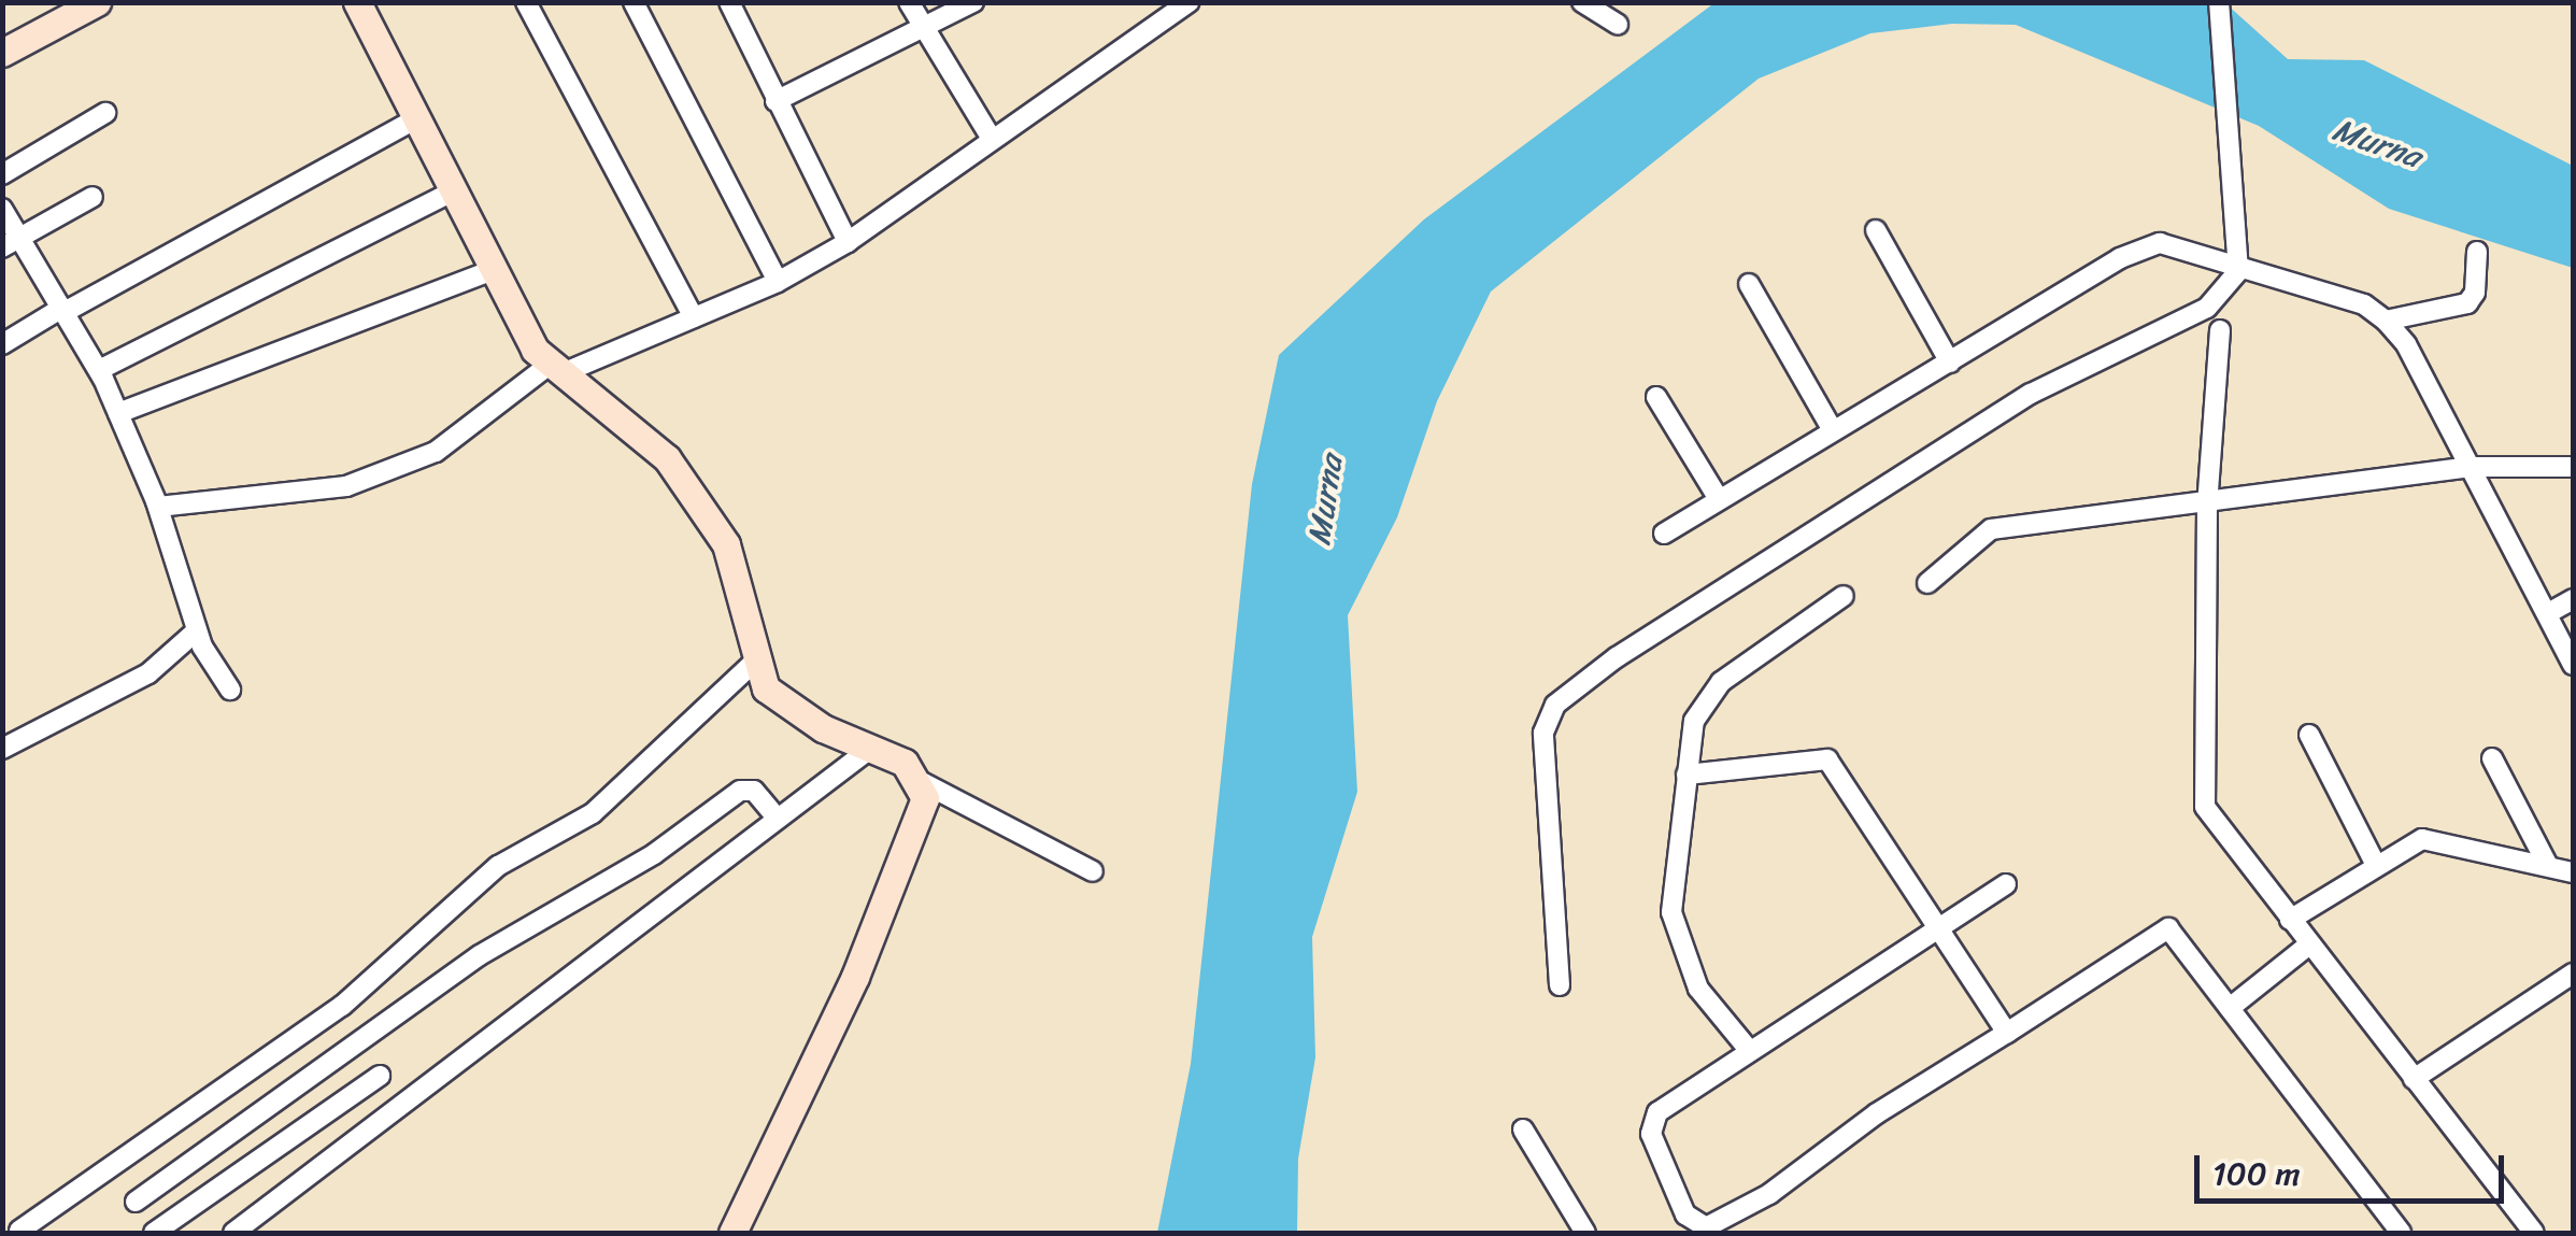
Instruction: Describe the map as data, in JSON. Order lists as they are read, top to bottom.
{
  "water": ["Murna"],
  "scale_bar": "100 m"
}
